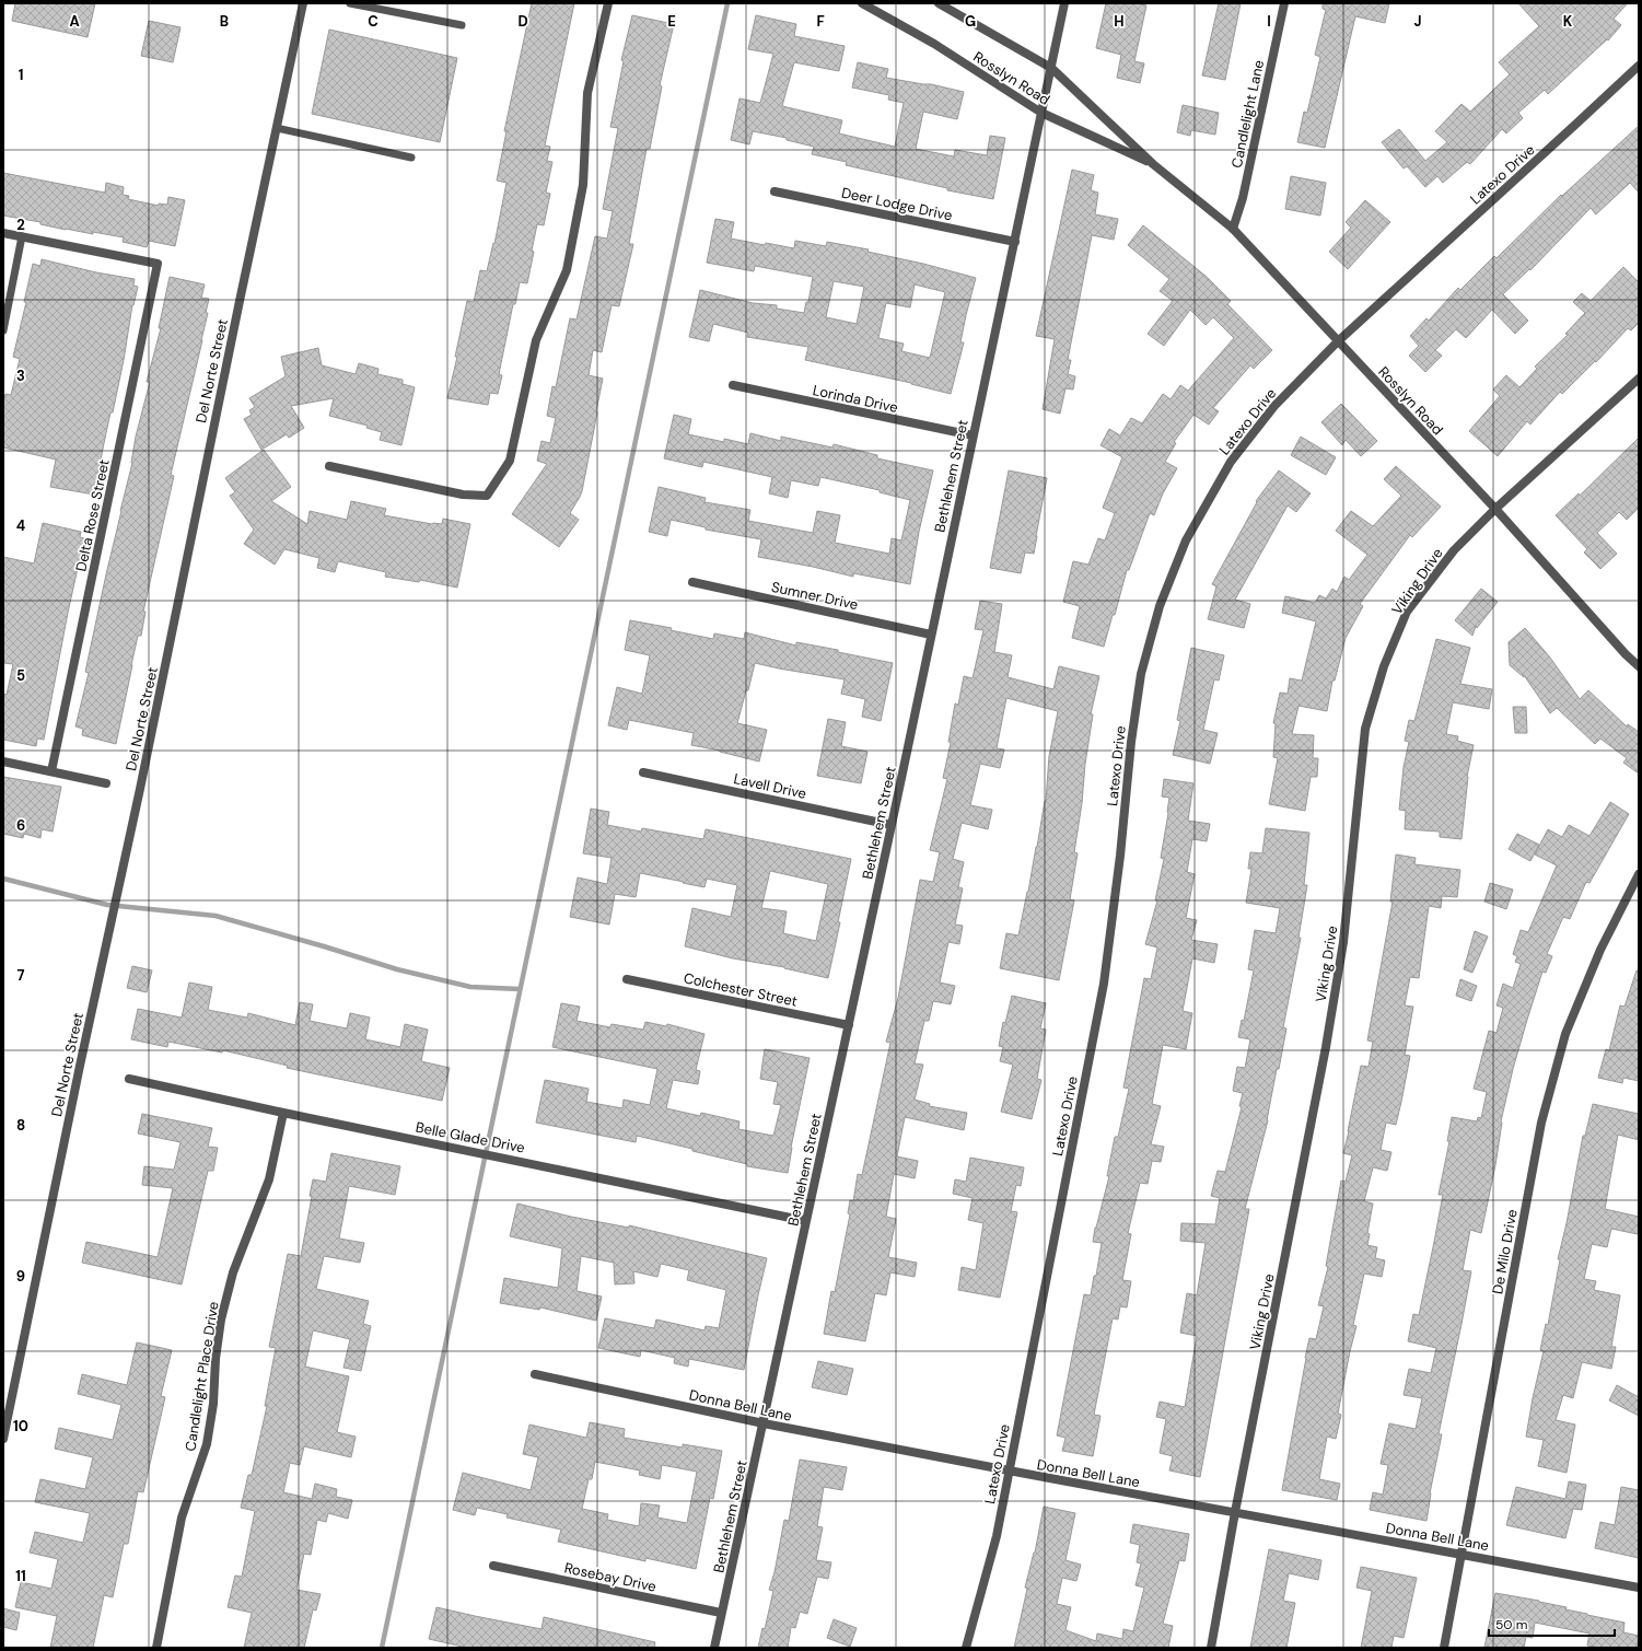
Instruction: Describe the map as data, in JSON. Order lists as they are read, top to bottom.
{
  "streets": {
    "street": [
      "Rosslyn Road",
      "Candlelight Lane",
      "Latexo Drive",
      "Deer Lodge Drive",
      "Del Norte Street",
      "Lorinda Drive",
      "Bethlehem Street",
      "Delta Rose Street",
      "Viking Drive",
      "Sumner Drive",
      "Lavell Drive",
      "Colchester Street",
      "Belle Glade Drive",
      "De Milo Drive",
      "Candlelight Place Drive",
      "Donna Bell Lane",
      "Rosebay Drive"
    ]
  },
  "crossings": [
    ["Rosslyn Road", "Candlelight Lane"],
    ["Rosslyn Road", "Latexo Drive"],
    ["Rosslyn Road", "Bethlehem Street"],
    ["Rosslyn Road", "Viking Drive"],
    ["Latexo Drive", "Donna Bell Lane"],
    ["Deer Lodge Drive", "Bethlehem Street"],
    ["Lorinda Drive", "Bethlehem Street"],
    ["Bethlehem Street", "Sumner Drive"],
    ["Bethlehem Street", "Lavell Drive"],
    ["Bethlehem Street", "Colchester Street"],
    ["Bethlehem Street", "Belle Glade Drive"],
    ["Bethlehem Street", "Donna Bell Lane"],
    ["Bethlehem Street", "Rosebay Drive"],
    ["Viking Drive", "Donna Bell Lane"],
    ["Belle Glade Drive", "Candlelight Place Drive"],
    ["De Milo Drive", "Donna Bell Lane"]
  ],
  "scale_bar": "50 m",
  "grid": {
    "columns": [
      "A",
      "B",
      "C",
      "D",
      "E",
      "F",
      "G",
      "H",
      "I",
      "J",
      "K"
    ],
    "rows": [
      "1",
      "2",
      "3",
      "4",
      "5",
      "6",
      "7",
      "8",
      "9",
      "10",
      "11"
    ]
  }
}
